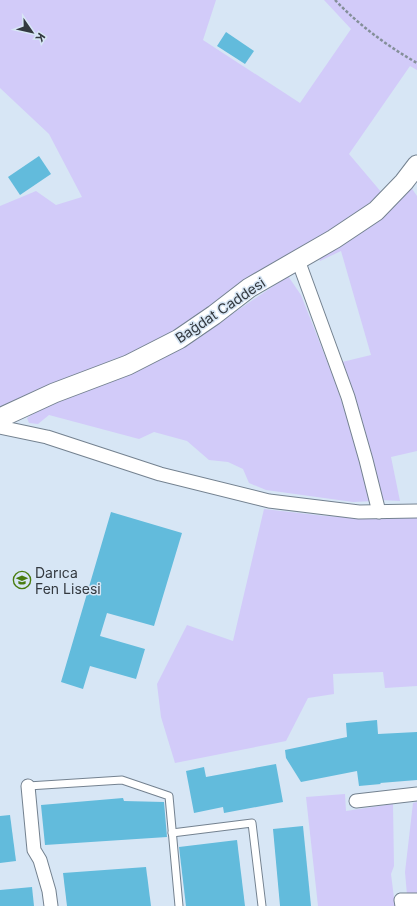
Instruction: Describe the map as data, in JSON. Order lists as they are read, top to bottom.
{
  "streets": {
    "street": ["Bağdat Caddesi"]
  },
  "places": {
    "school or university": ["Darıca Fen Lisesi"]
  },
  "north": "bottom right"
}
